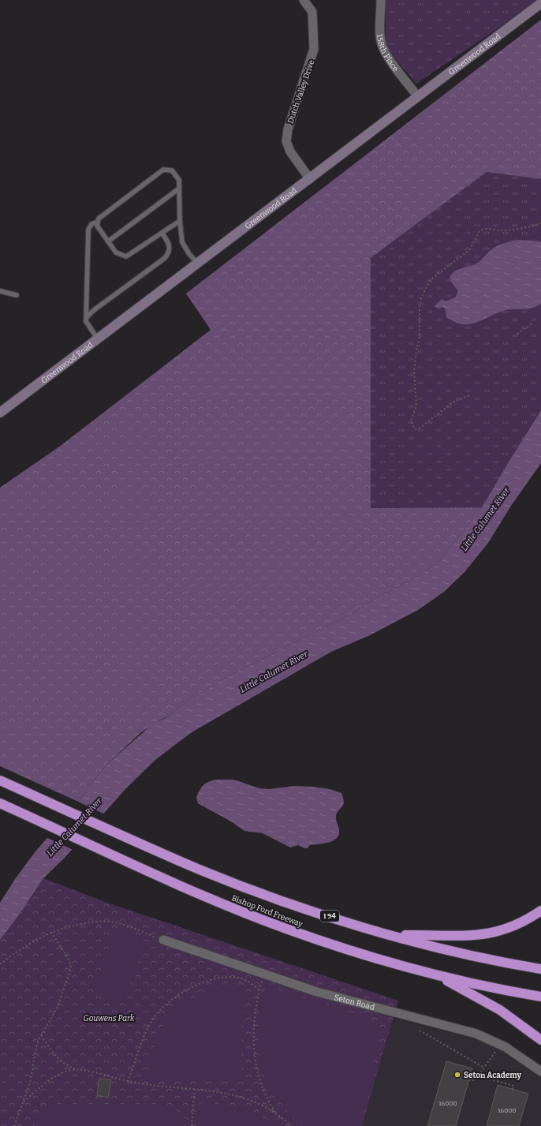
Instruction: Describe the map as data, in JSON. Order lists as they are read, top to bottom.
{
  "streets": {
    "highway": ["Bishop Ford Freeway", "I 94"],
    "street": [
      "158th Place",
      "Greenwood Road",
      "Dutch Valley Drive",
      "Seton Road"
    ]
  },
  "crossings": [
    ["158th Place", "Greenwood Road"],
    ["Greenwood Road", "Dutch Valley Drive"]
  ],
  "water": ["Little Calumet River"],
  "parks": ["Gouwens Park"],
  "places": ["Seton Academy"],
  "house_numbers": ["16000", "16000"]
}
